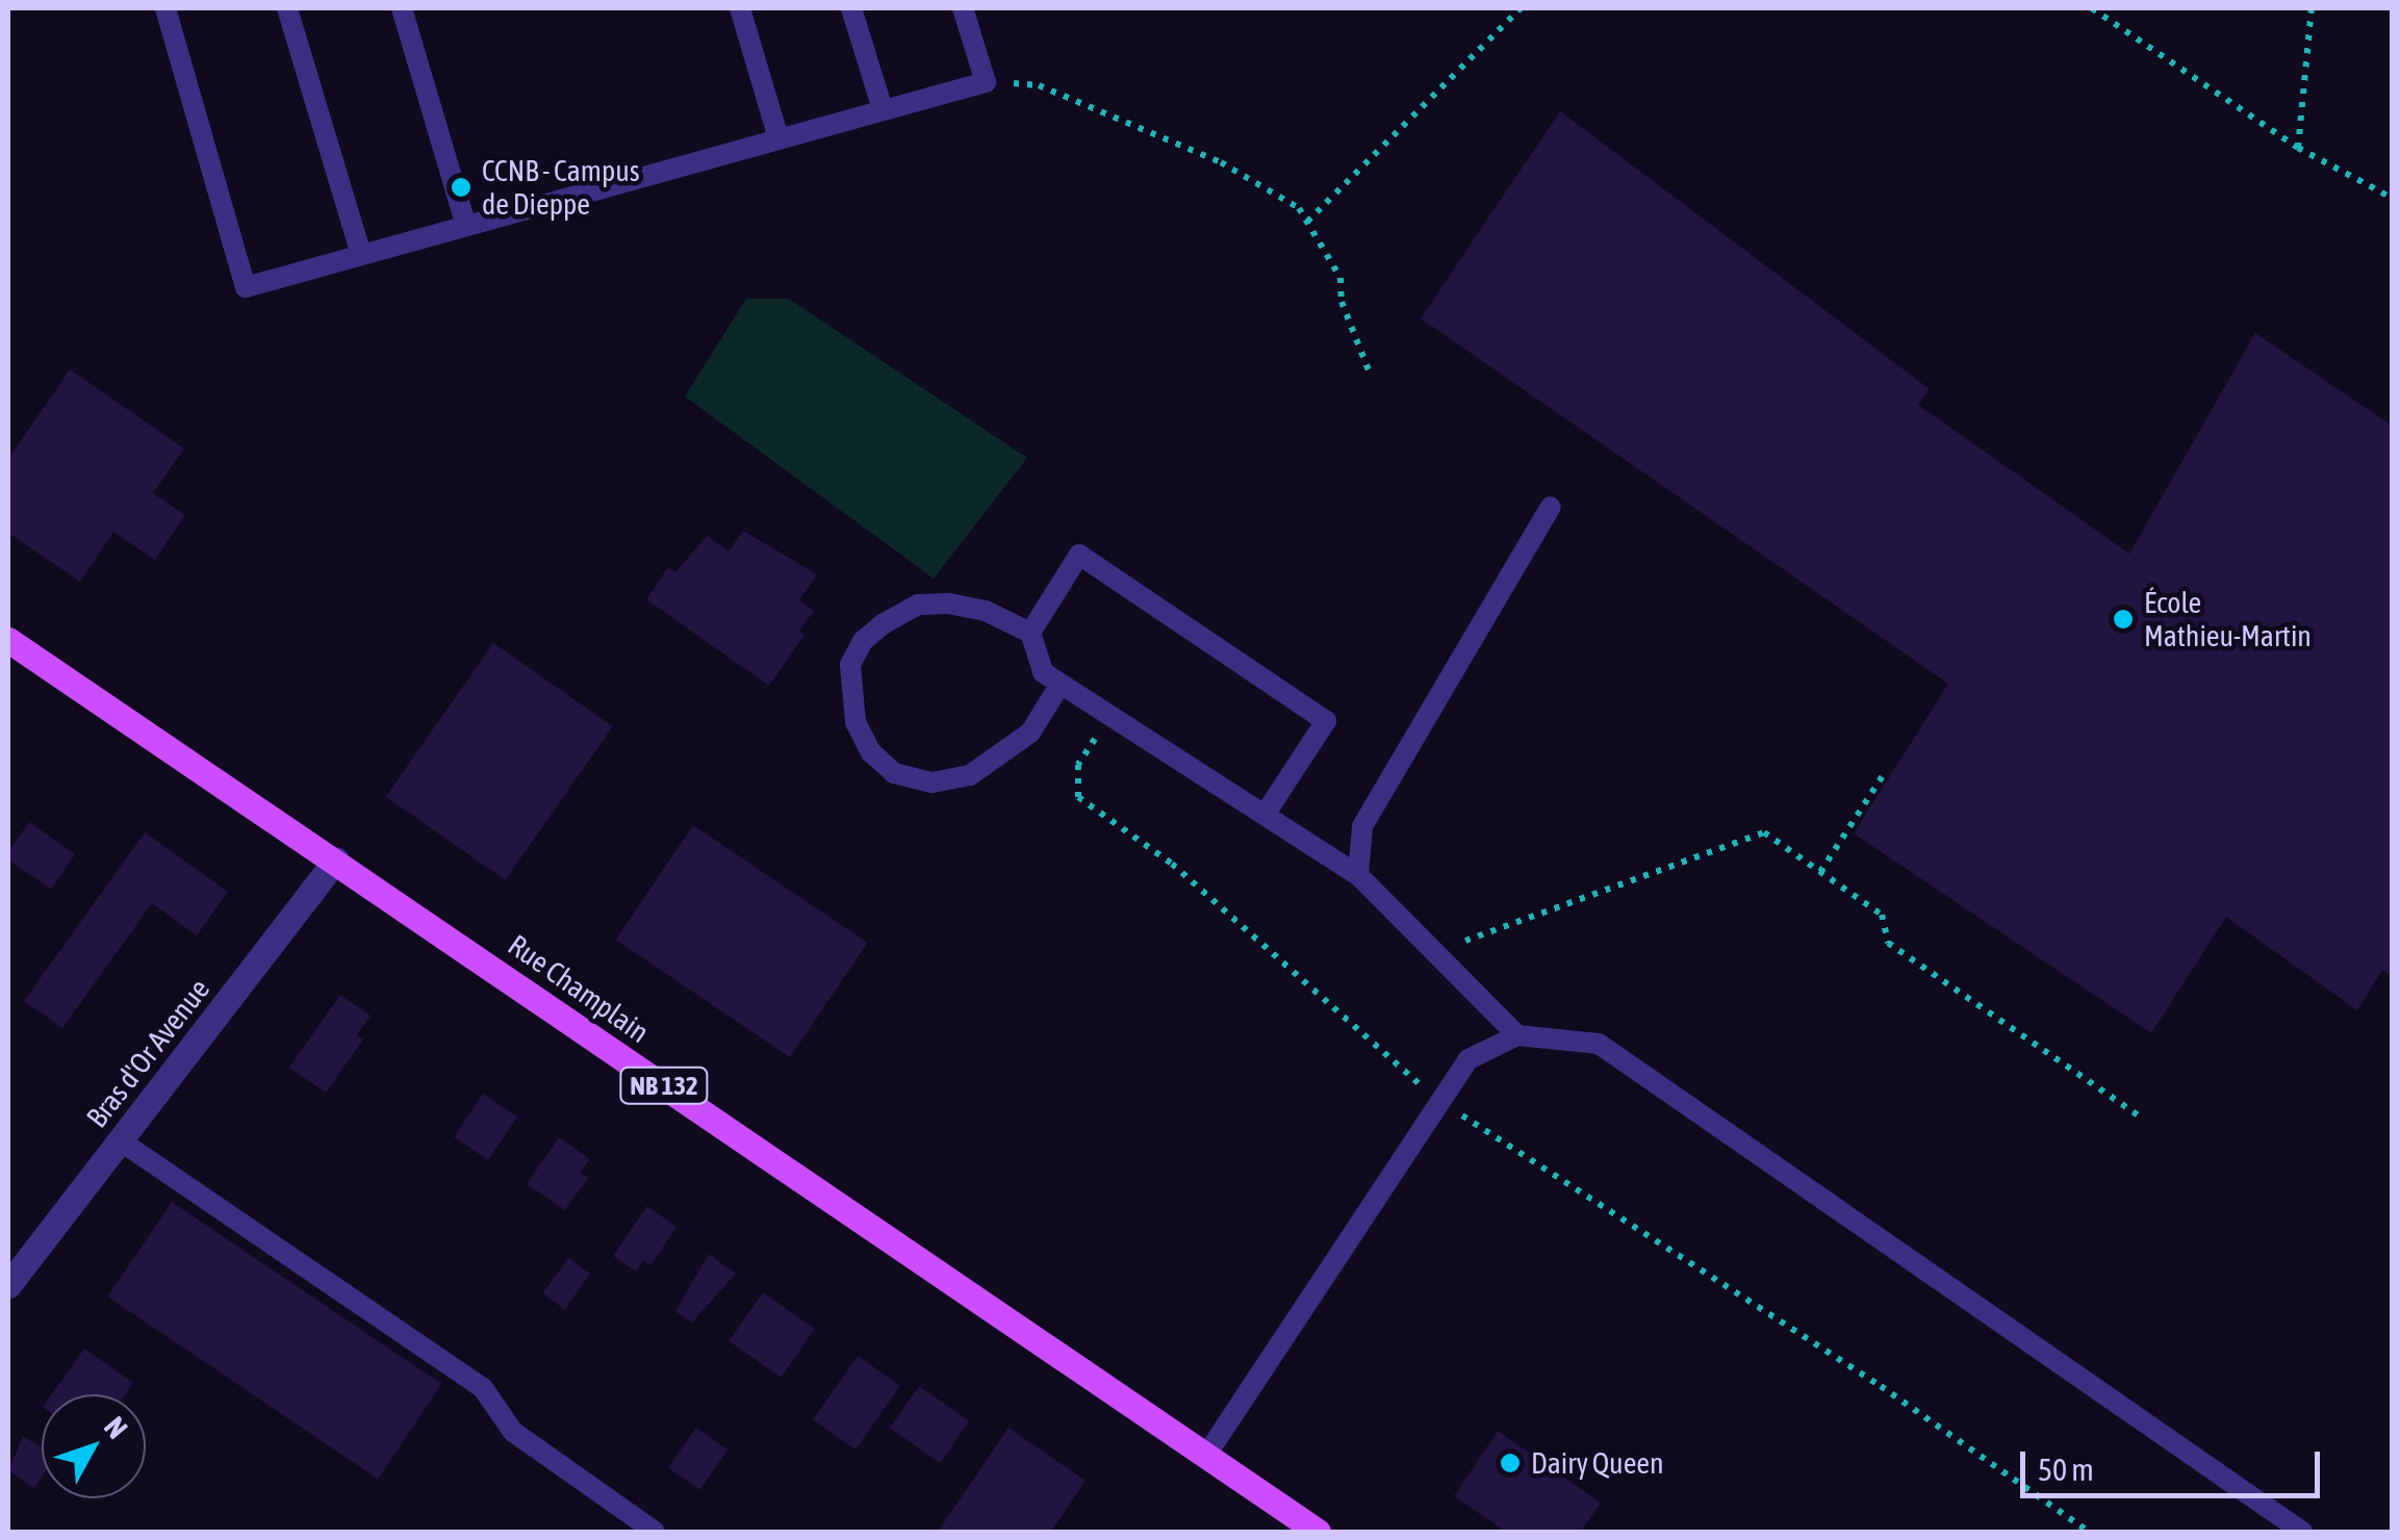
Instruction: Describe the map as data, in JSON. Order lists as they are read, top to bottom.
{
  "streets": {
    "main road": ["Rue Champlain", "NB 132"],
    "street": ["Bras d'Or Avenue"]
  },
  "crossings": [
    ["Rue Champlain", "Bras d'Or Avenue"]
  ],
  "places": ["CCNB - Campus de Dieppe", "École Mathieu-Martin", "Dairy Queen"],
  "scale_bar": "50 m",
  "north": "top right"
}
